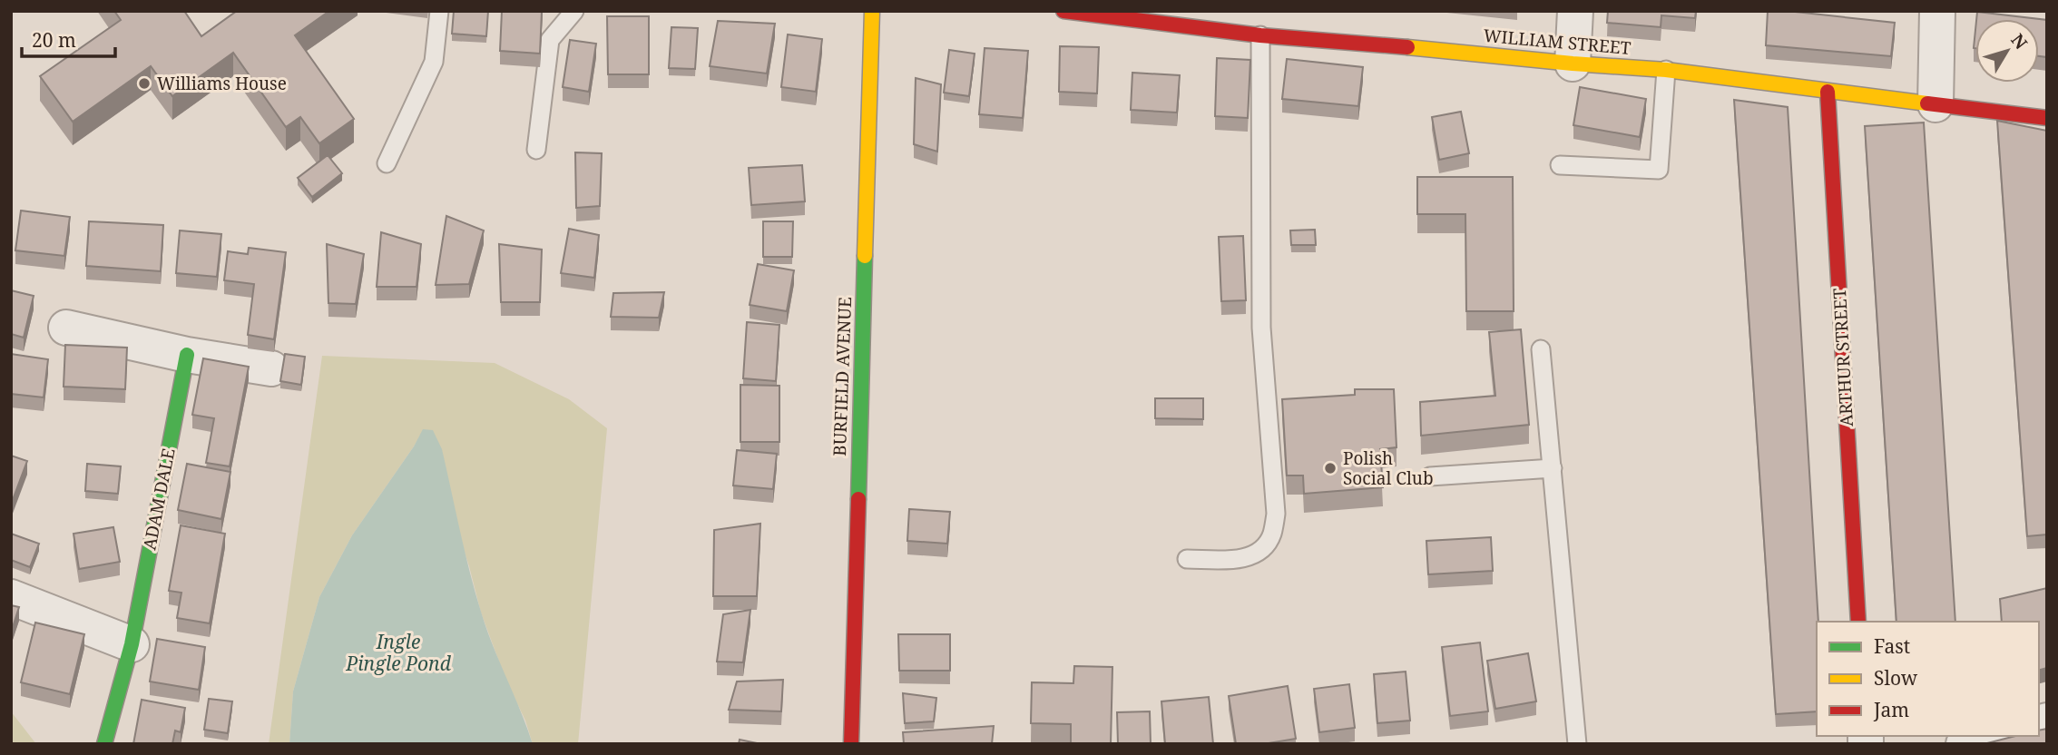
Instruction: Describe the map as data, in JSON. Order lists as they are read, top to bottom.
{
  "streets": {
    "street": [
      "WILLIAM STREET",
      "ARTHUR STREET",
      "BURFIELD AVENUE",
      "ADAM DALE"
    ]
  },
  "crossings": [
    ["WILLIAM STREET", "ARTHUR STREET"]
  ],
  "water": ["Ingle Pingle Pond"],
  "places": ["Williams House", "Polish Social Club"],
  "legend": ["Fast", "Slow", "Jam"],
  "scale_bar": "20 m",
  "north": "top right"
}
